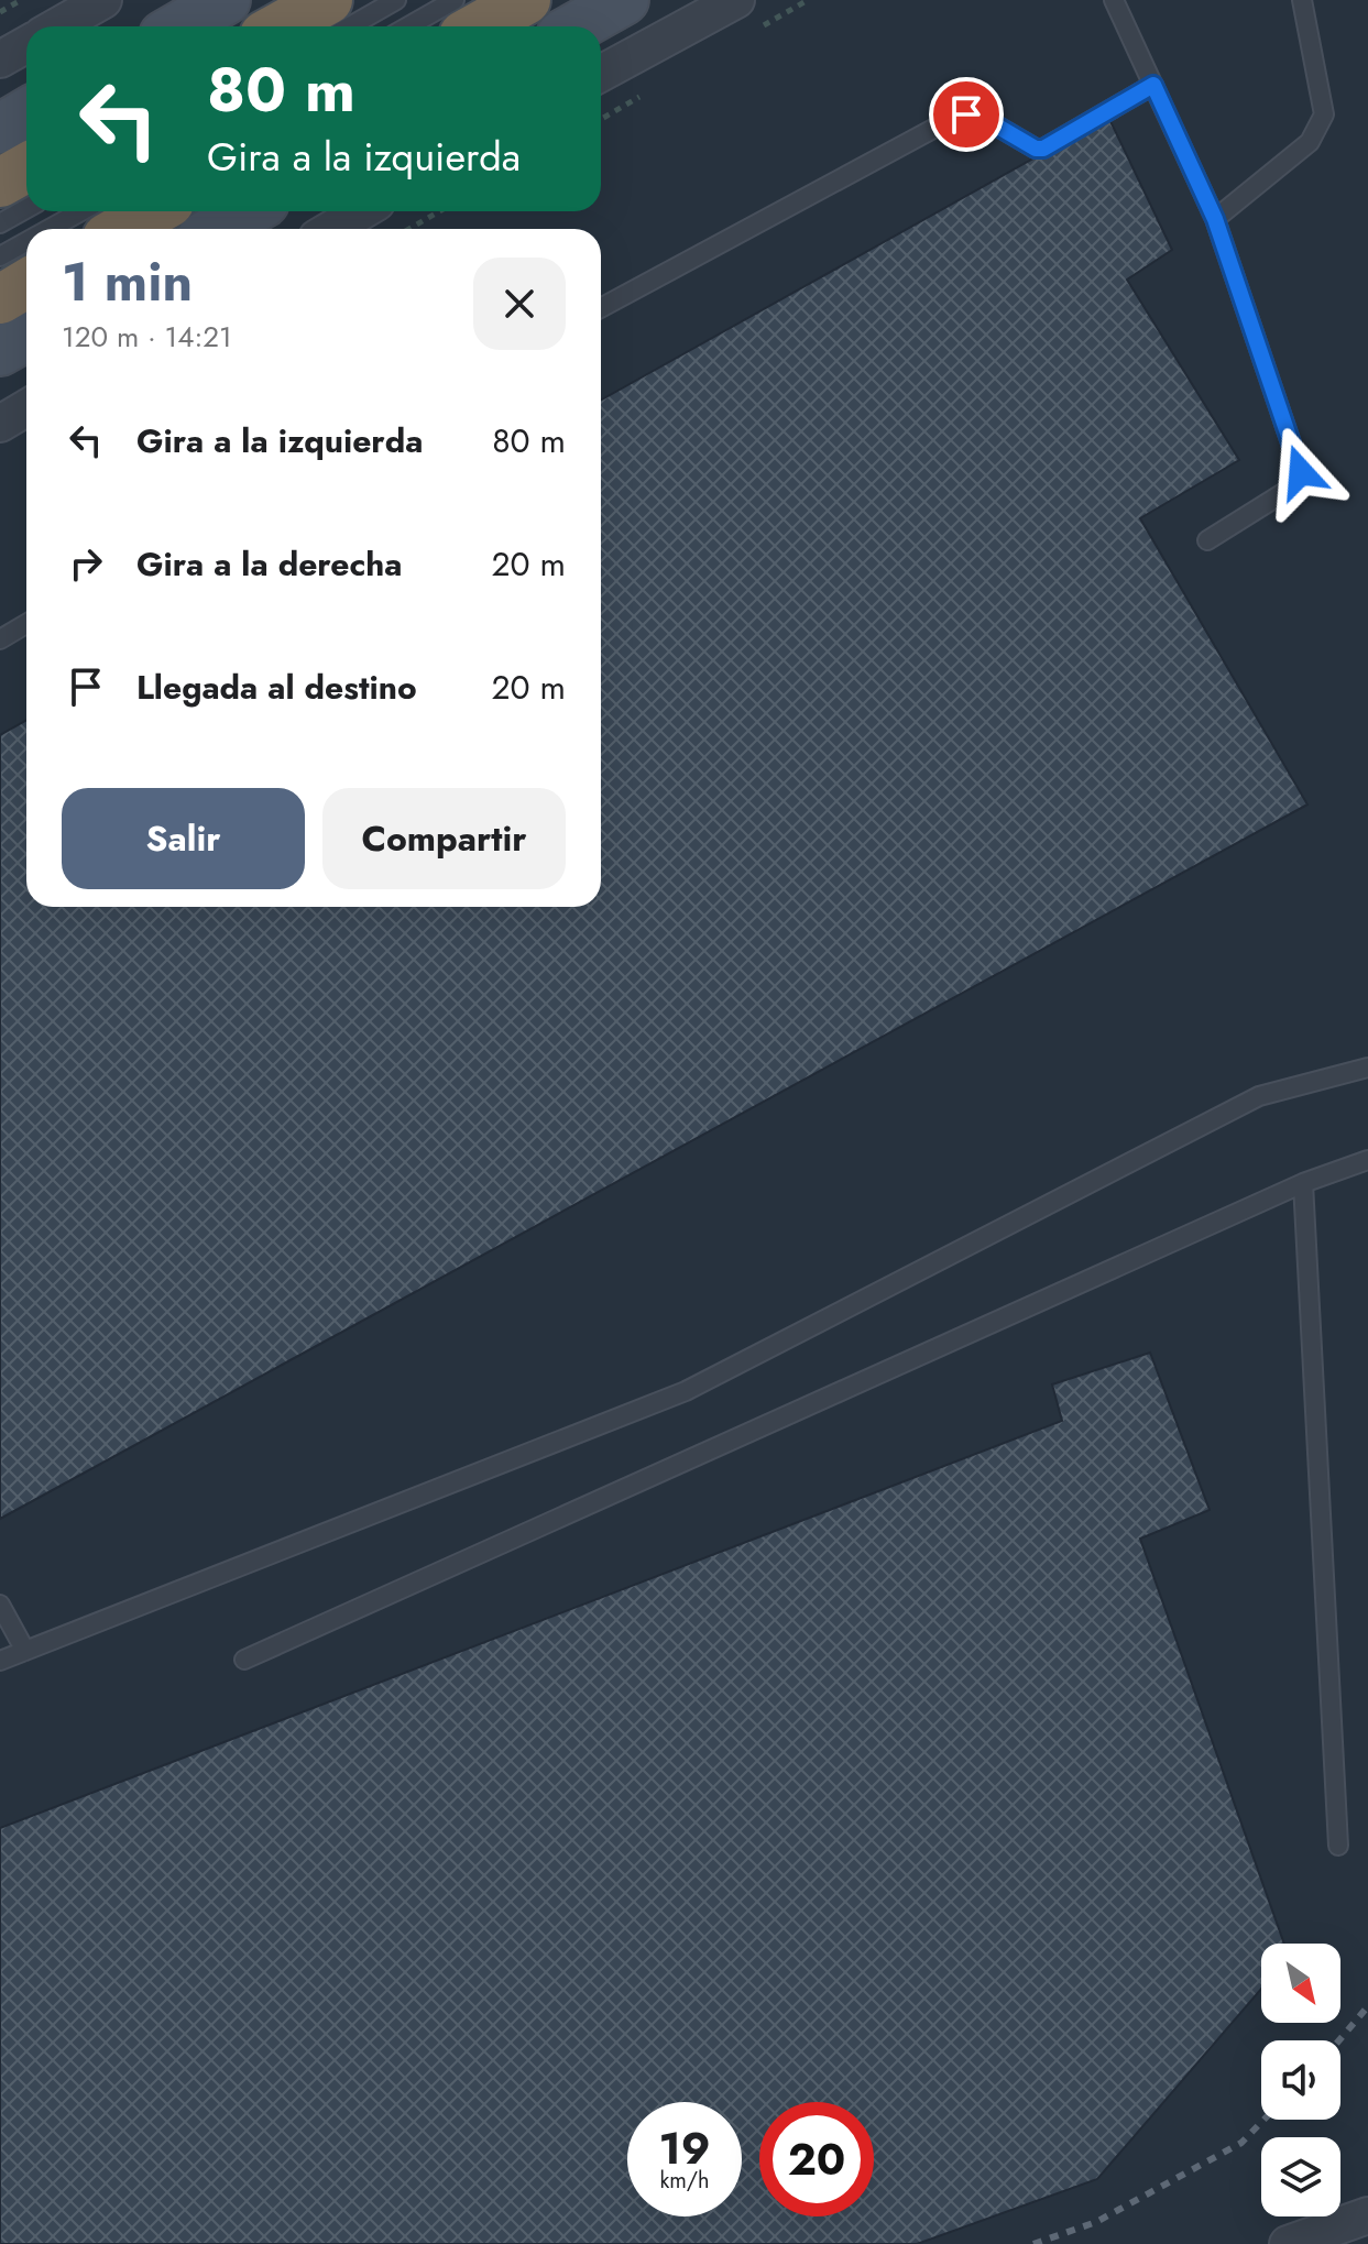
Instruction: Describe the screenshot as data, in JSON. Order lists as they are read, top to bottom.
{
  "north": "bottom right",
  "page": {
    "turn": ["80 m", "Gira a la izquierda"],
    "heading": ["1 min", "120 m · 14:21"],
    "list": [
      {
        "name": "Gira a la izquierda",
        "value": "80 m"
      },
      {
        "name": "Gira a la derecha",
        "value": "20 m"
      },
      {
        "name": "Llegada al destino",
        "value": "20 m"
      }
    ],
    "buttons": ["Salir", "Compartir"],
    "speed": "19 km/h",
    "limit": "20"
  }
}
